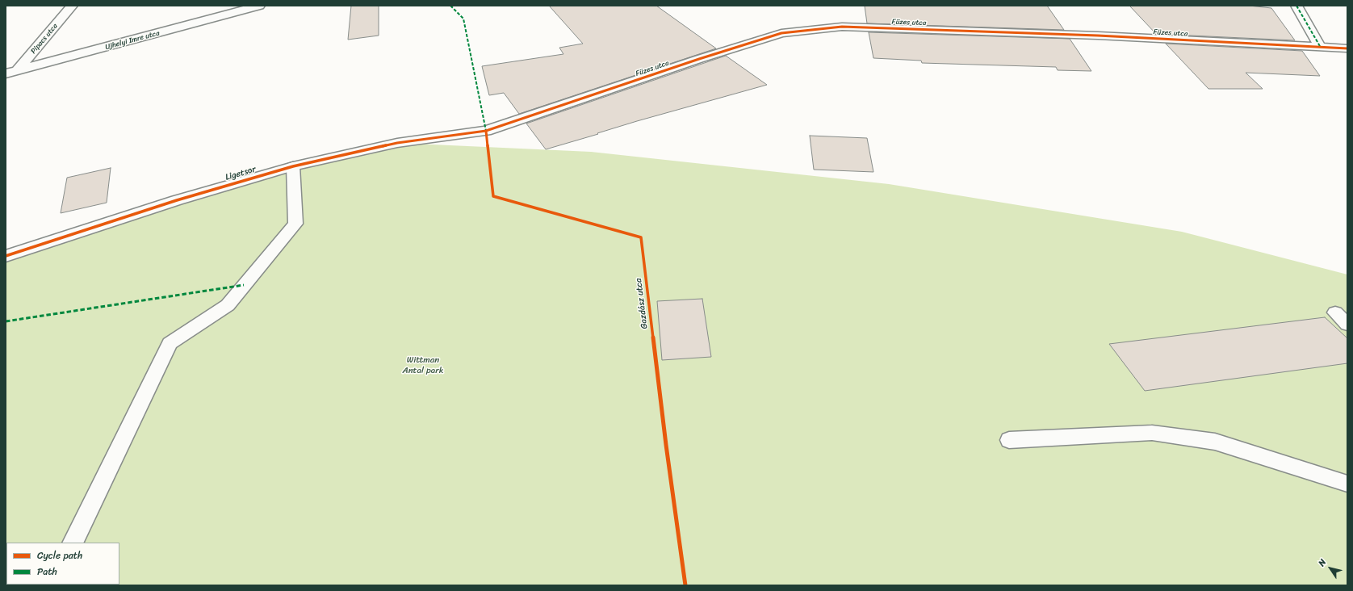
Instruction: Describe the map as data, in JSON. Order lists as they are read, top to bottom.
{
  "streets": {
    "street": [
      "Füzes utca",
      "Pipacs utca",
      "Ujhelyi Imre utca",
      "Ligetsor"
    ],
    "cycle path": ["Gazdász utca"]
  },
  "crossings": [
    ["Füzes utca", "Ligetsor"],
    ["Pipacs utca", "Ujhelyi Imre utca"]
  ],
  "parks": ["Wittman Antal park"],
  "legend": ["Cycle path", "Path"],
  "north": "top left"
}
